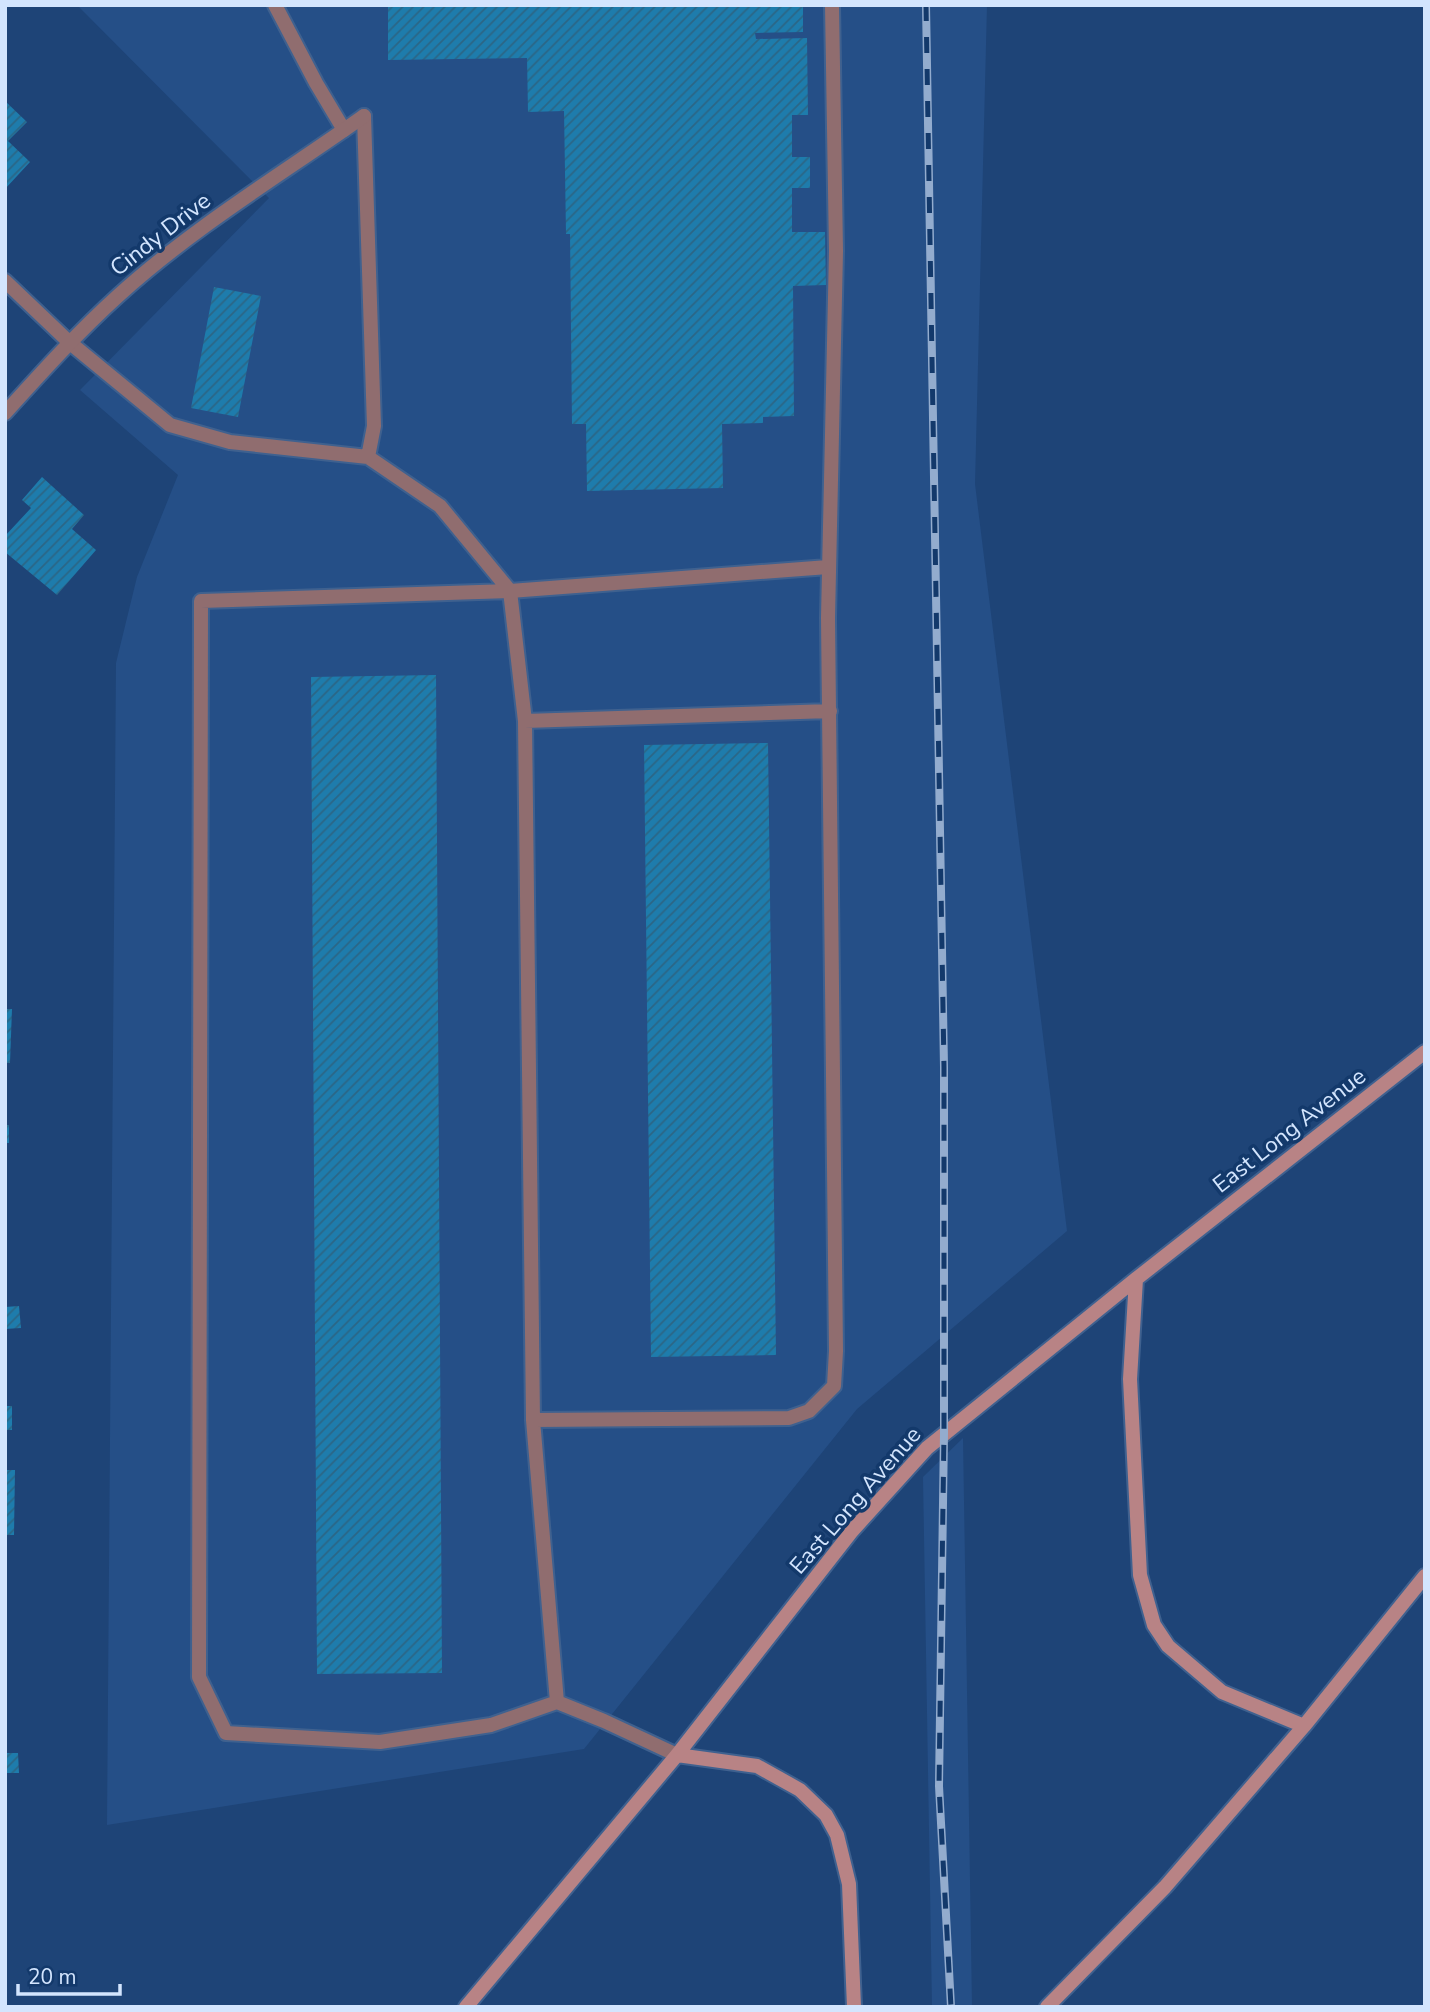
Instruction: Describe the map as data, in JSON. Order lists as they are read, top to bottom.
{
  "streets": {
    "main road": ["East Long Avenue"],
    "street": ["Cindy Drive"]
  },
  "scale_bar": "20 m"
}
